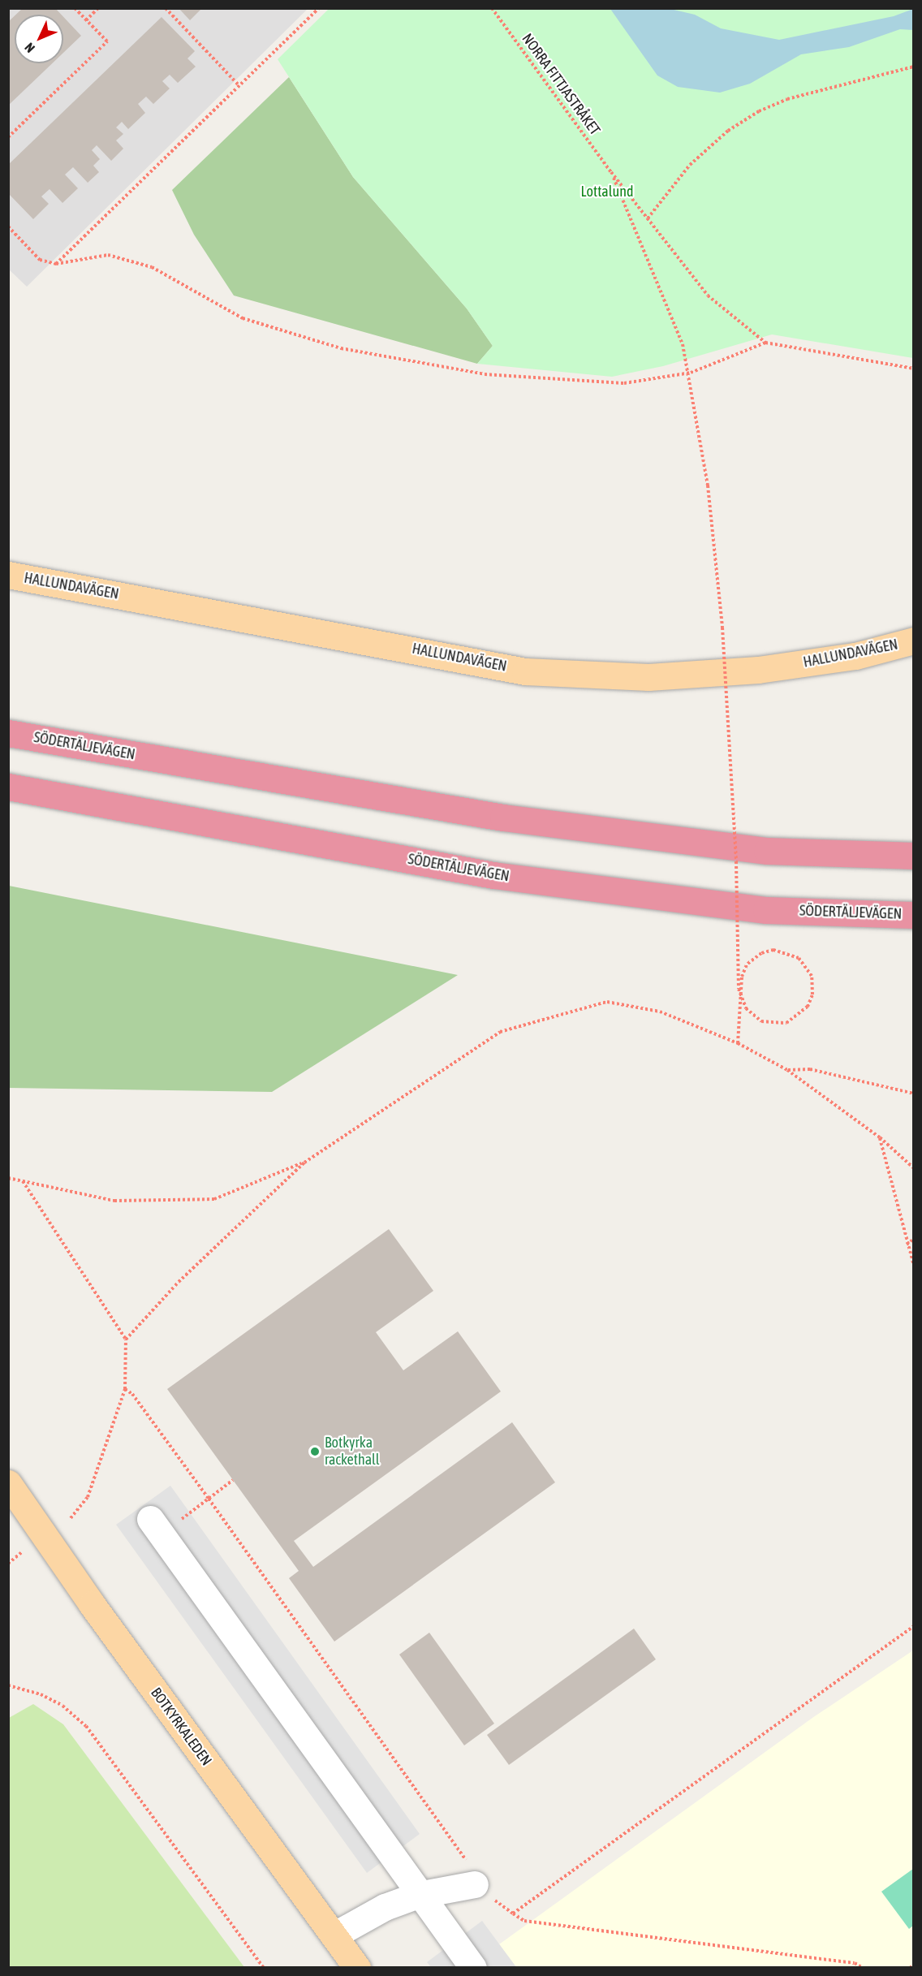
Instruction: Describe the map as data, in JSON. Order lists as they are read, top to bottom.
{
  "streets": {
    "highway": ["SÖDERTÄLJEVÄGEN"],
    "main road": ["HALLUNDAVÄGEN", "BOTKYRKALEDEN"],
    "path": ["NORRA FITTJASTRÅKET"]
  },
  "parks": ["Lottalund"],
  "places": ["Botkyrka rackethall"],
  "north": "bottom left"
}
